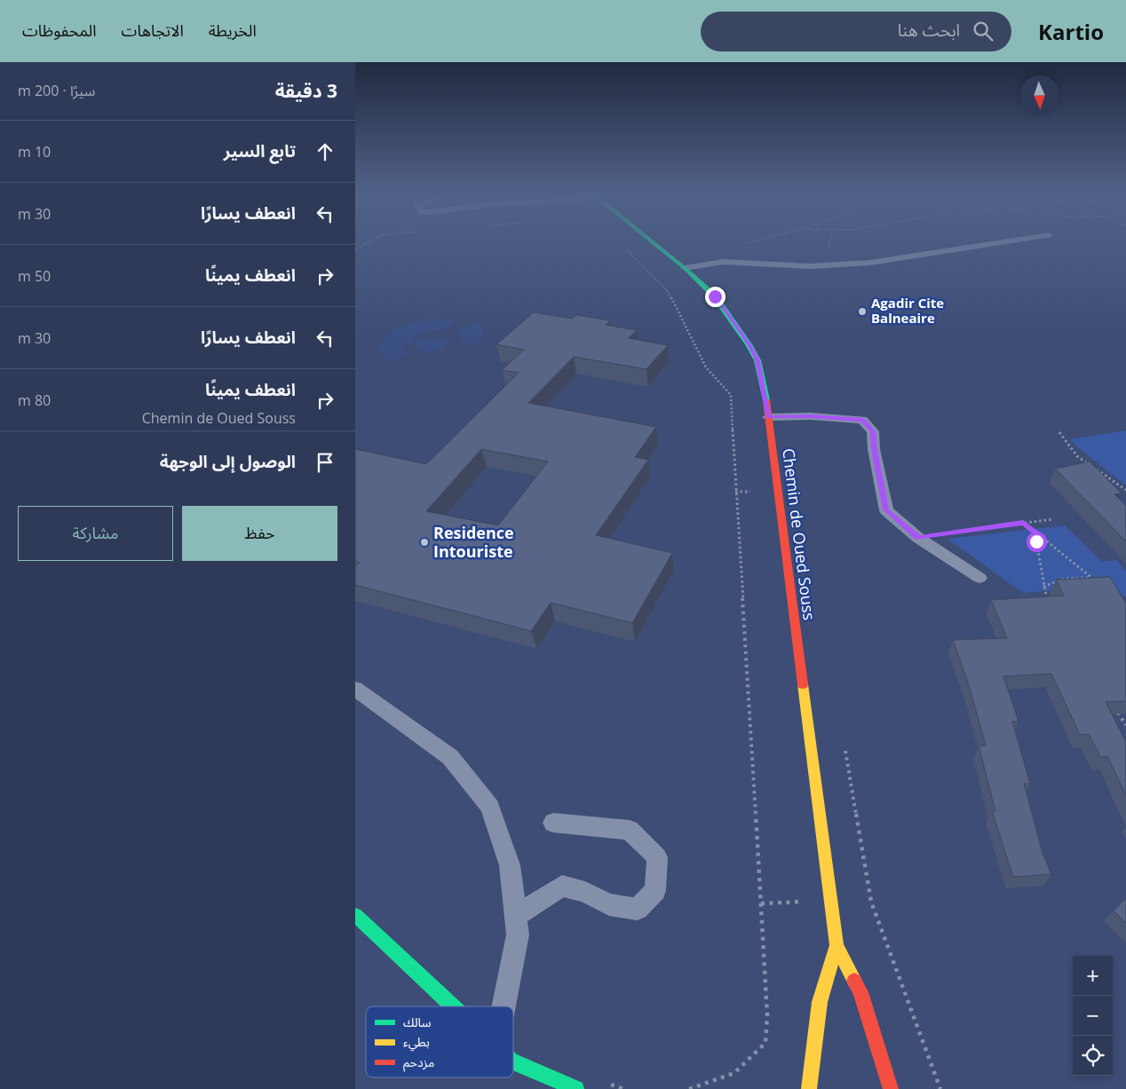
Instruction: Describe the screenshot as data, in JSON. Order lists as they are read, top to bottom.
{
  "streets": {
    "street": ["Chemin de Oued Souss"]
  },
  "places": ["Agadir Cite Balneaire", "Residence Intouriste"],
  "legend": ["سالك", "بطيء", "مزدحم"],
  "north": "bottom",
  "page": {
    "header": "Kartio",
    "search": "ابحث هنا",
    "nav": ["الخريطة", "الاتجاهات", "المحفوظات"],
    "heading": ["3 دقيقة", "سيرًا · 200 m"],
    "list": [
      ["تابع السير", "10 m"],
      ["انعطف يسارًا", "30 m"],
      ["انعطف يمينًا", "50 m"],
      ["انعطف يسارًا", "30 m"],
      ["انعطف يمينًا", "Chemin de Oued Souss", "80 m"],
      "الوصول إلى الوجهة"
    ],
    "buttons": ["حفظ", "مشاركة"],
    "map_buttons": ["+", "−"]
  }
}
